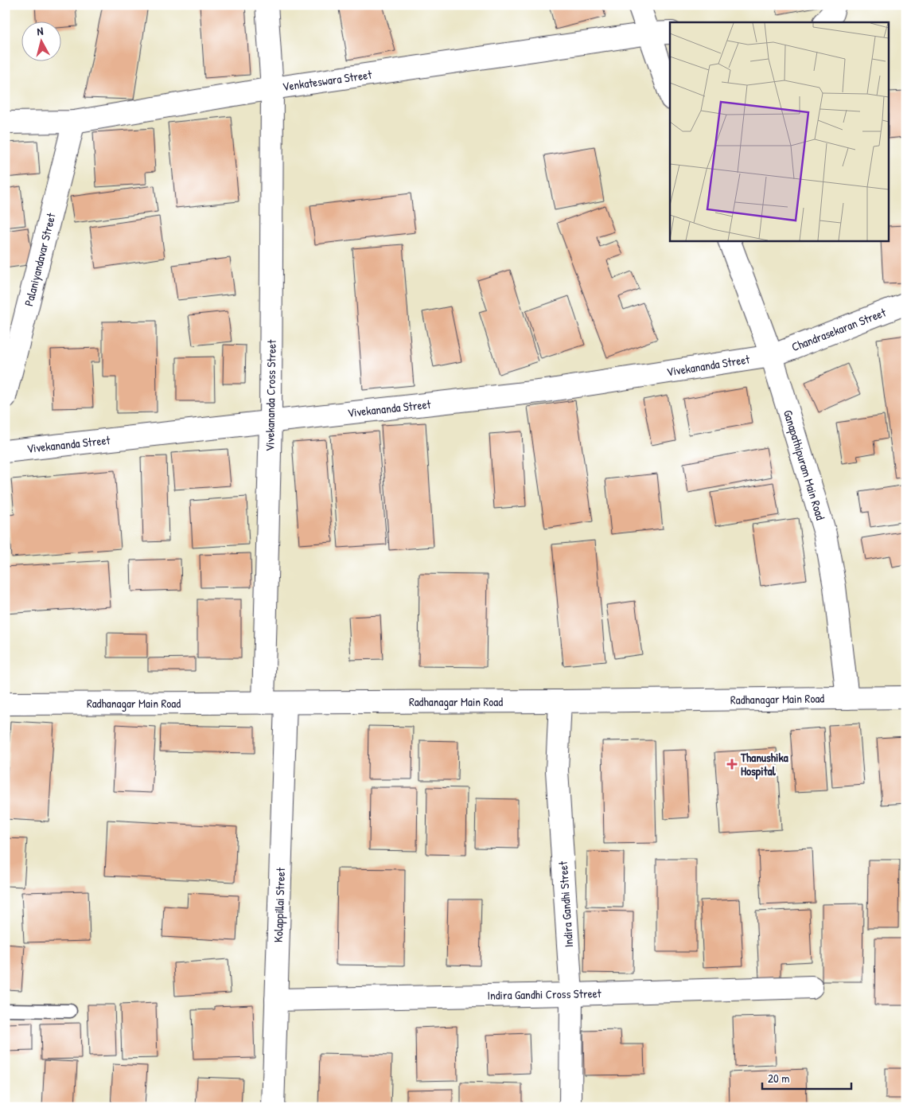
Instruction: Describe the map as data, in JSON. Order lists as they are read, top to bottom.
{
  "streets": {
    "street": [
      "Venkateswara Street",
      "Palaniyandavar Street",
      "Chandrasekaran Street",
      "Vivekananda Street",
      "Vivekananda Cross Street",
      "Ganapathipuram Main Road",
      "Radhanagar Main Road",
      "Indira Gandhi Street",
      "Kolappillai Street",
      "Indira Gandhi Cross Street"
    ]
  },
  "crossings": [
    ["Venkateswara Street", "Palaniyandavar Street"],
    ["Venkateswara Street", "Vivekananda Cross Street"],
    ["Chandrasekaran Street", "Vivekananda Street"],
    ["Chandrasekaran Street", "Ganapathipuram Main Road"],
    ["Vivekananda Street", "Vivekananda Cross Street"],
    ["Vivekananda Street", "Ganapathipuram Main Road"],
    ["Vivekananda Cross Street", "Radhanagar Main Road"],
    ["Ganapathipuram Main Road", "Radhanagar Main Road"],
    ["Radhanagar Main Road", "Indira Gandhi Street"],
    ["Radhanagar Main Road", "Kolappillai Street"],
    ["Indira Gandhi Street", "Indira Gandhi Cross Street"],
    ["Kolappillai Street", "Indira Gandhi Cross Street"]
  ],
  "places": {
    "health": ["Thanushika Hospital"]
  },
  "scale_bar": "20 m",
  "north": "top"
}
